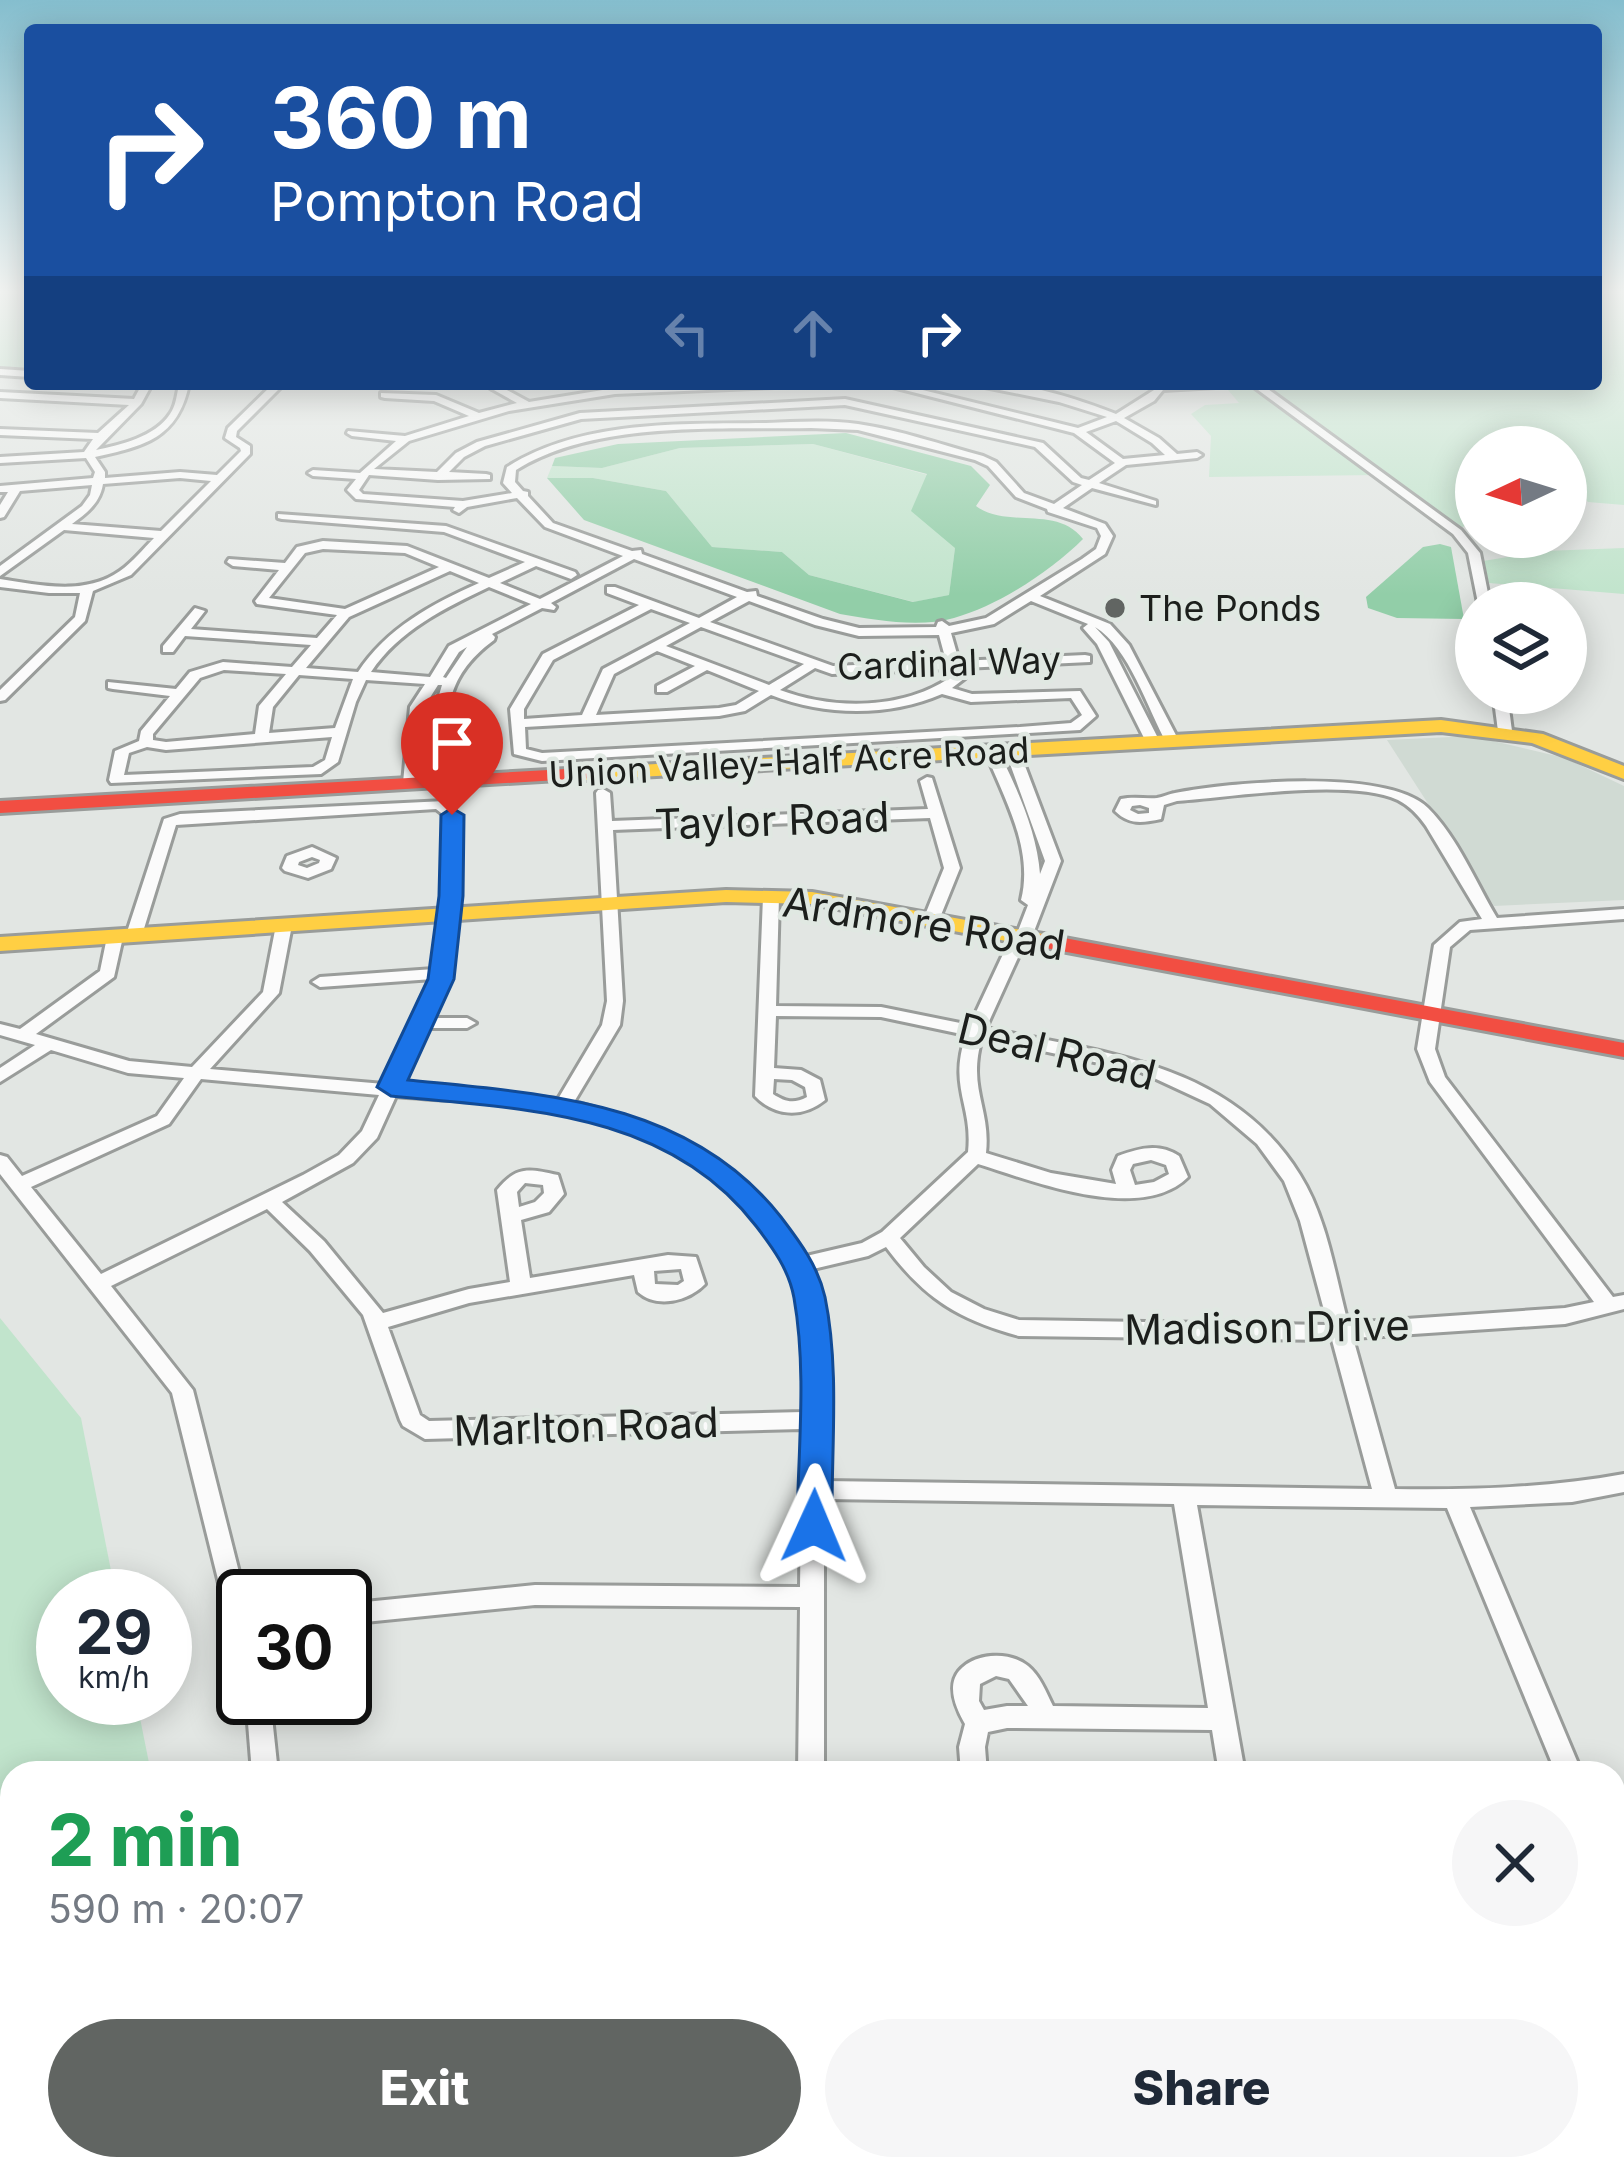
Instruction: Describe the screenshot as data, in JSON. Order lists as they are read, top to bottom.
{
  "streets": {
    "street": [
      "Cardinal Way",
      "Union Valley-Half Acre Road",
      "Taylor Road",
      "Ardmore Road",
      "Deal Road",
      "Madison Drive",
      "Marlton Road"
    ]
  },
  "crossings": [
    ["Deal Road", "Madison Drive"]
  ],
  "places": ["The Ponds"],
  "north": "left",
  "page": {
    "turn": ["360 m", "Pompton Road"],
    "speed": "29 km/h",
    "limit": "30",
    "heading": ["2 min", "590 m · 20:07"],
    "buttons": ["Exit", "Share"]
  }
}
